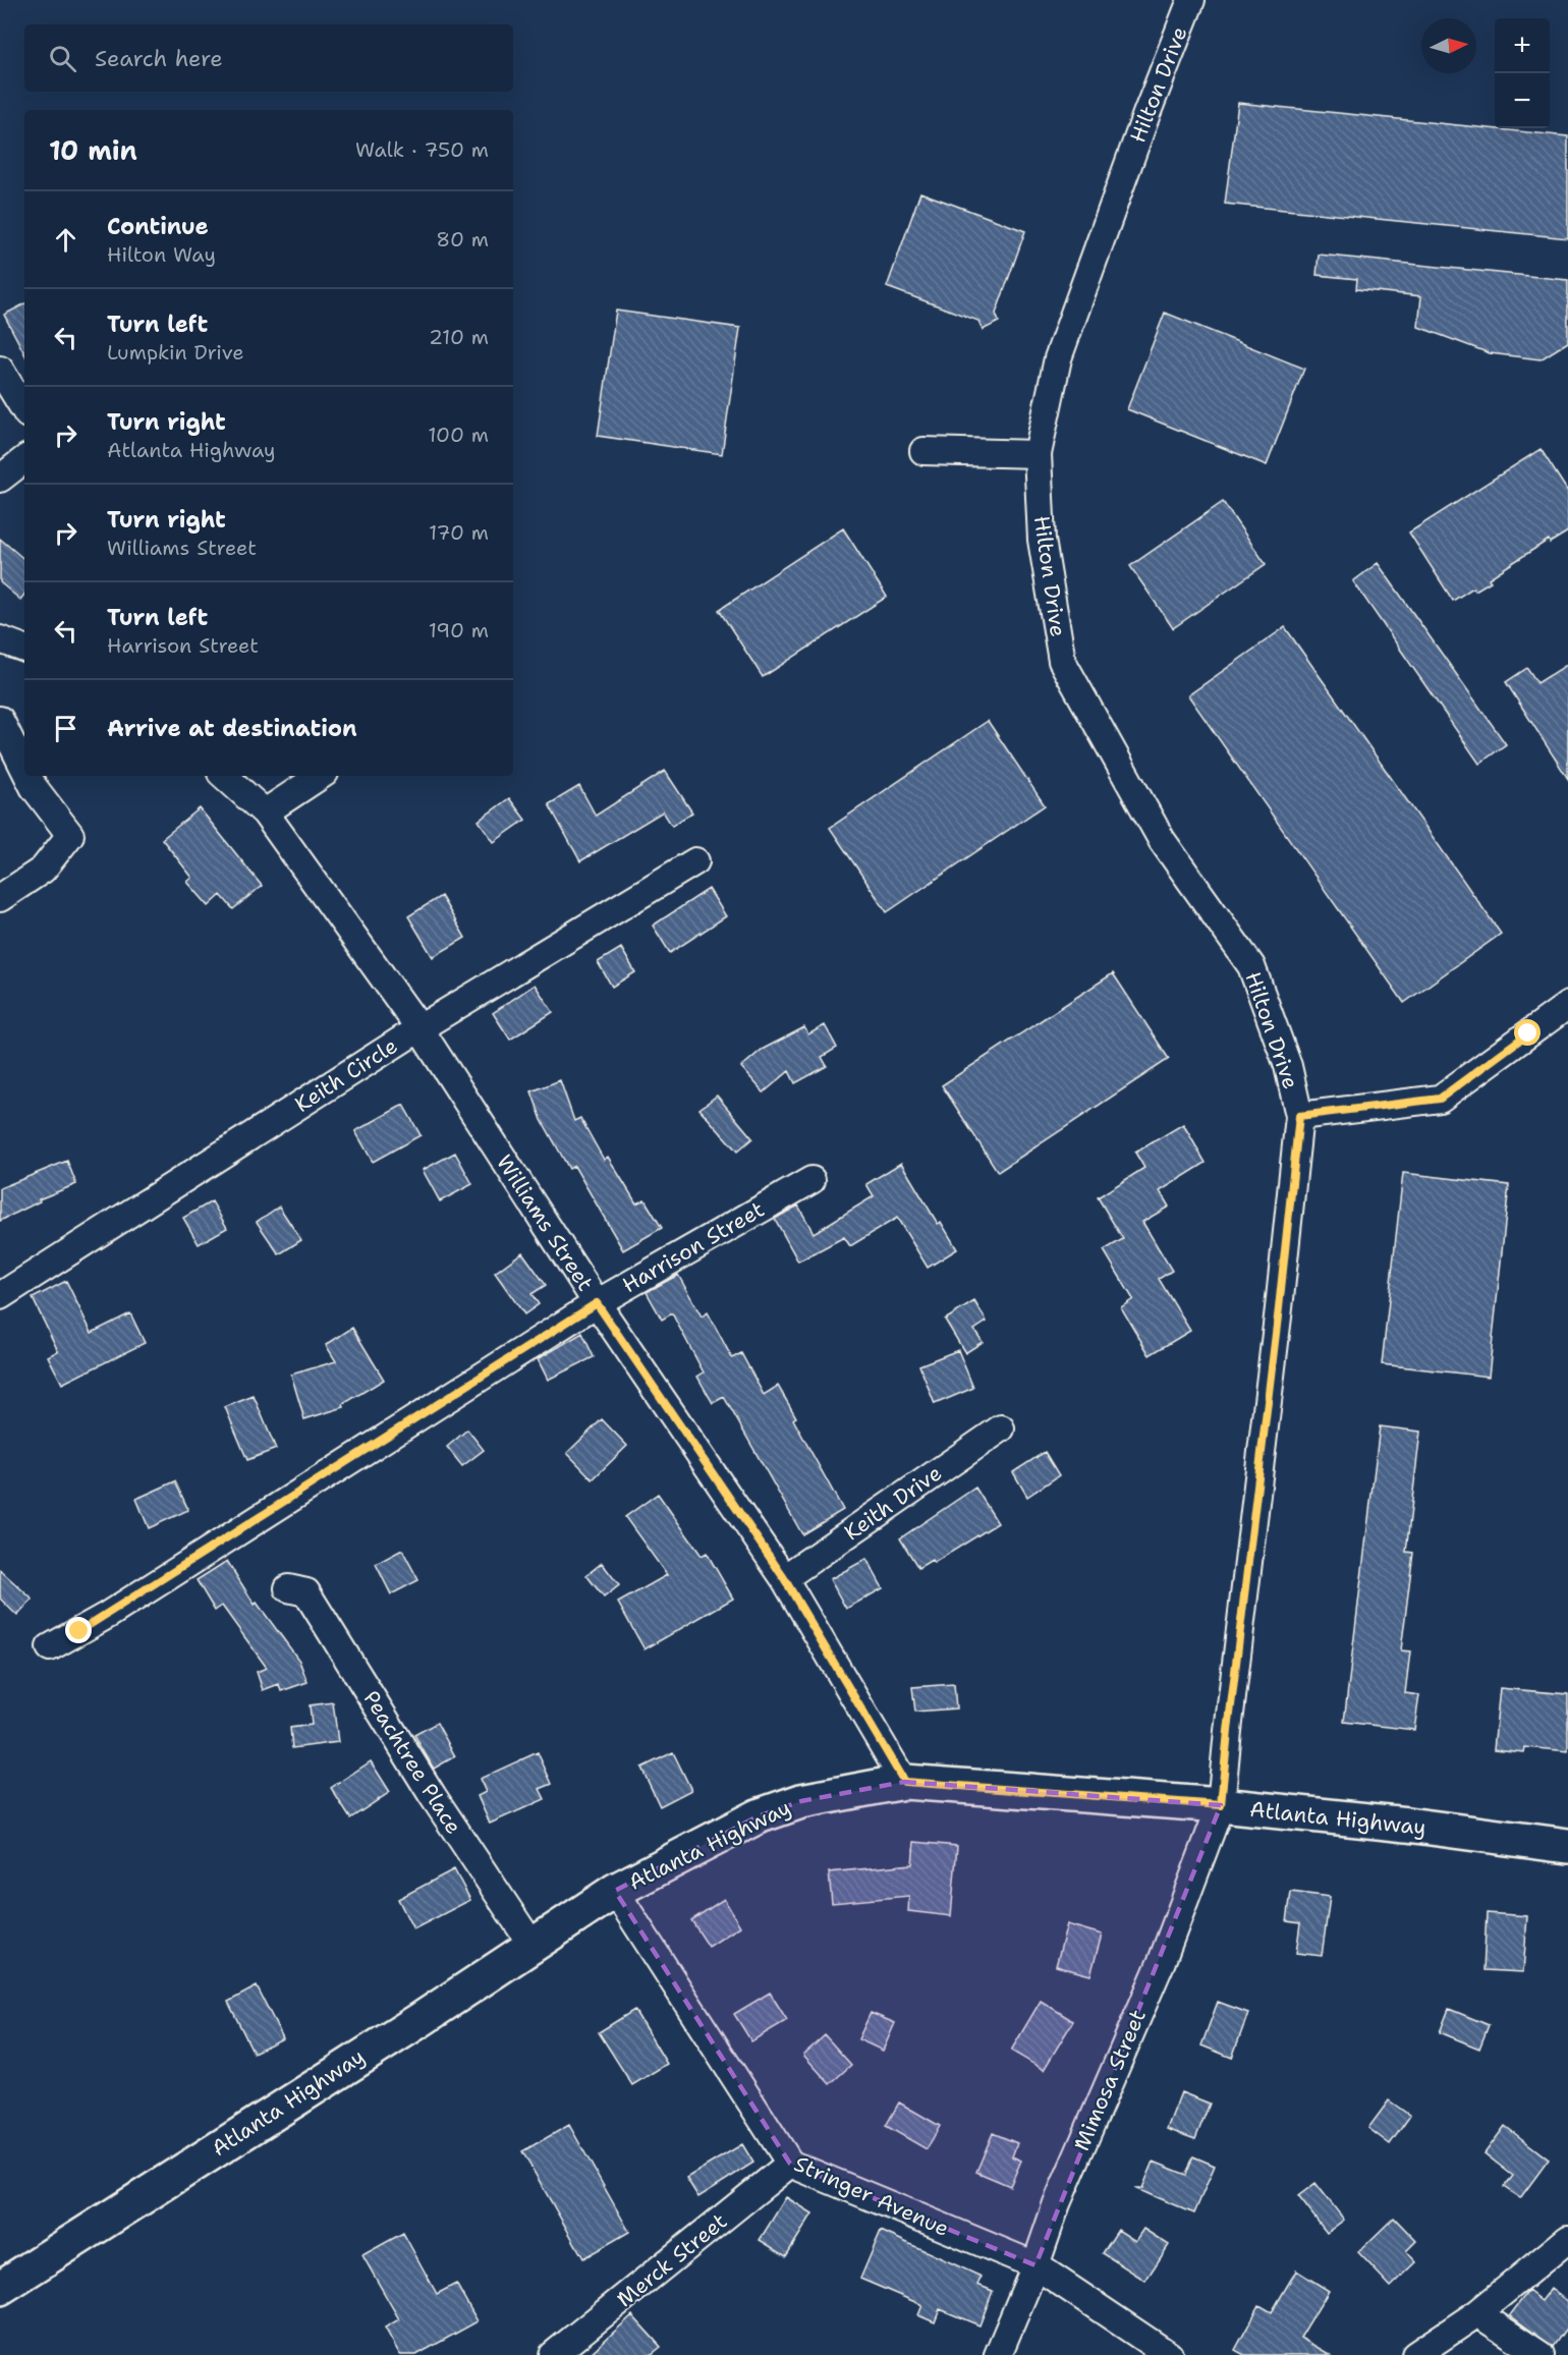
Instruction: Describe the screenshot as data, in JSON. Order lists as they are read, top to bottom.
{
  "streets": {
    "main road": ["Atlanta Highway"],
    "street": [
      "Hilton Drive",
      "Keith Circle",
      "Williams Street",
      "Harrison Street",
      "Keith Drive",
      "Peachtree Place",
      "Mimosa Street",
      "Stringer Avenue",
      "Merck Street"
    ]
  },
  "crossings": [
    ["Hilton Drive", "Atlanta Highway"],
    ["Hilton Drive", "Mimosa Street"],
    ["Keith Circle", "Williams Street"],
    ["Williams Street", "Harrison Street"],
    ["Williams Street", "Keith Drive"],
    ["Williams Street", "Atlanta Highway"],
    ["Peachtree Place", "Atlanta Highway"],
    ["Atlanta Highway", "Mimosa Street"],
    ["Atlanta Highway", "Stringer Avenue"],
    ["Mimosa Street", "Stringer Avenue"],
    ["Stringer Avenue", "Merck Street"]
  ],
  "north": "right",
  "page": {
    "map_buttons": ["+", "−"],
    "search": "Search here",
    "heading": ["10 min", "Walk · 750 m"],
    "list": [
      ["Continue", "Hilton Way", "80 m"],
      ["Turn left", "Lumpkin Drive", "210 m"],
      ["Turn right", "Atlanta Highway", "100 m"],
      ["Turn right", "Williams Street", "170 m"],
      ["Turn left", "Harrison Street", "190 m"],
      "Arrive at destination"
    ]
  }
}
